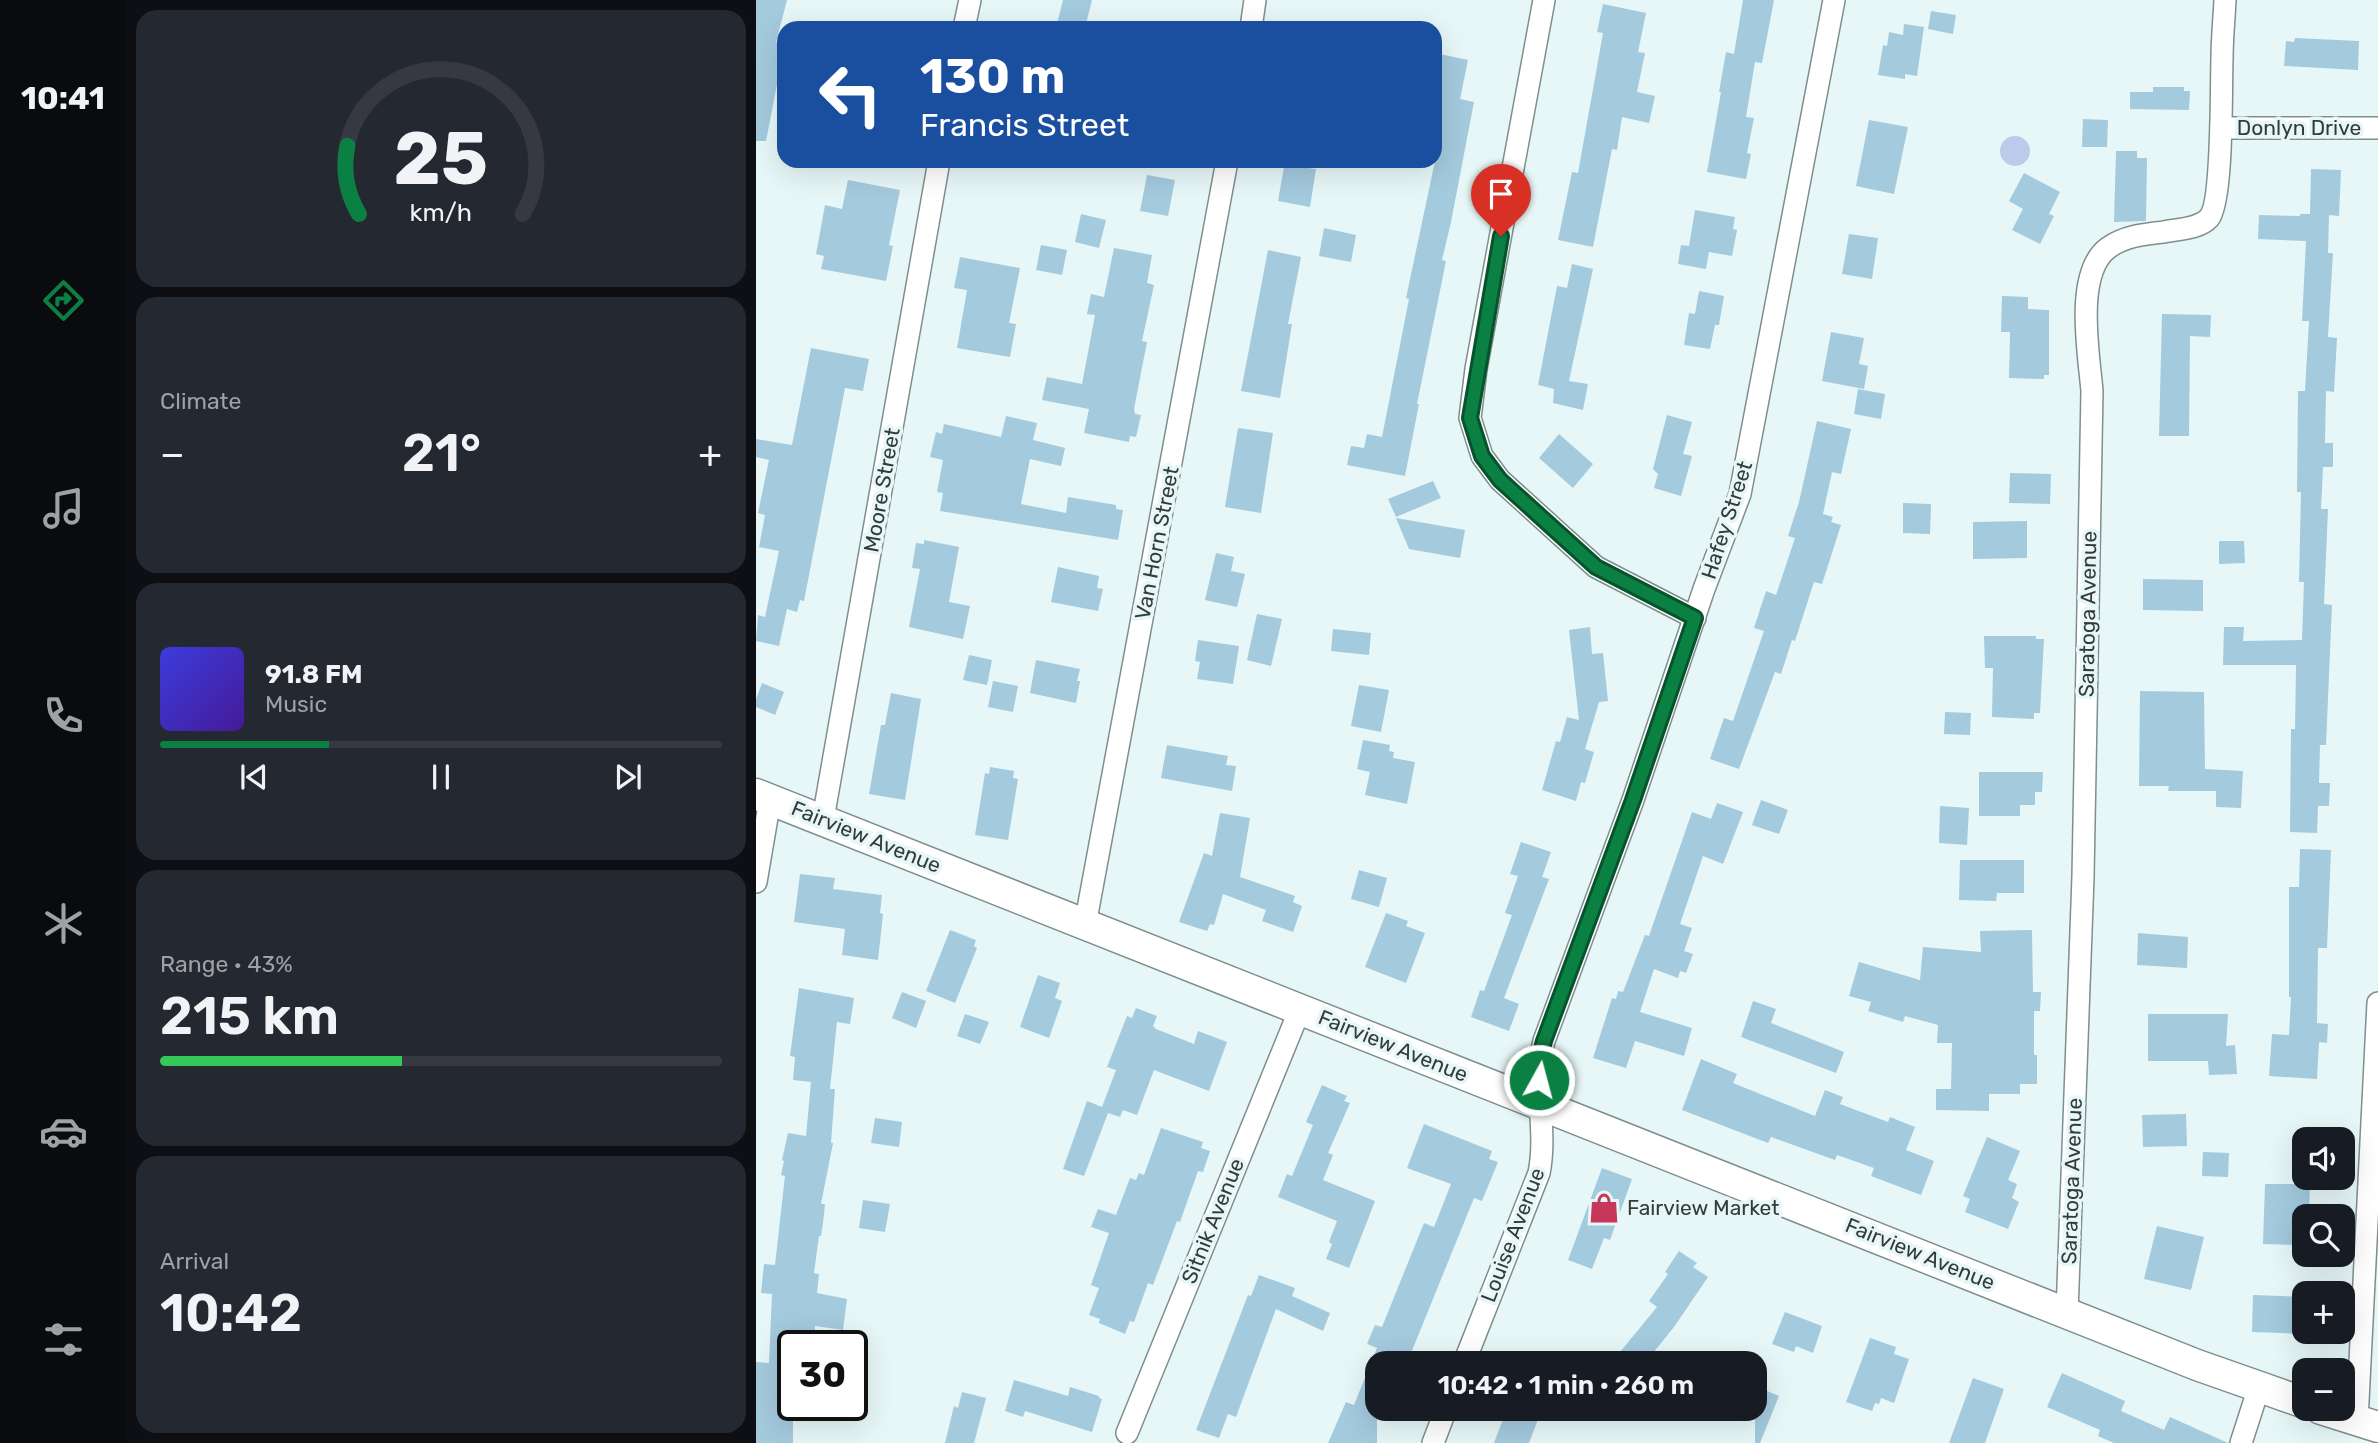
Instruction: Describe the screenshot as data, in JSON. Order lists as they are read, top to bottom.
{
  "streets": {
    "main road": ["Fairview Avenue"],
    "street": [
      "Donlyn Drive",
      "Moore Street",
      "Hafey Street",
      "Van Horn Street",
      "Saratoga Avenue",
      "Sitnik Avenue",
      "Louise Avenue"
    ]
  },
  "crossings": [
    ["Donlyn Drive", "Saratoga Avenue"],
    ["Moore Street", "Fairview Avenue"],
    ["Hafey Street", "Fairview Avenue"],
    ["Hafey Street", "Louise Avenue"],
    ["Van Horn Street", "Fairview Avenue"],
    ["Saratoga Avenue", "Fairview Avenue"],
    ["Fairview Avenue", "Sitnik Avenue"],
    ["Fairview Avenue", "Louise Avenue"]
  ],
  "places": {
    "shop": ["Fairview Market"]
  },
  "page": {
    "tabs": "10:41",
    "turn": ["130 m", "Francis Street"],
    "tile": [
      "Climate",
      ["Range · 43%", "215 km"],
      ["Arrival", "10:42"]
    ],
    "heat": ["−", "21°", "+"],
    "song": ["91.8 FM", "Music"],
    "map_buttons": ["+", "−"],
    "limit": "30",
    "trip": "10:42 · 1 min · 260 m",
    "gauge": ["25", "km/h"]
  }
}
